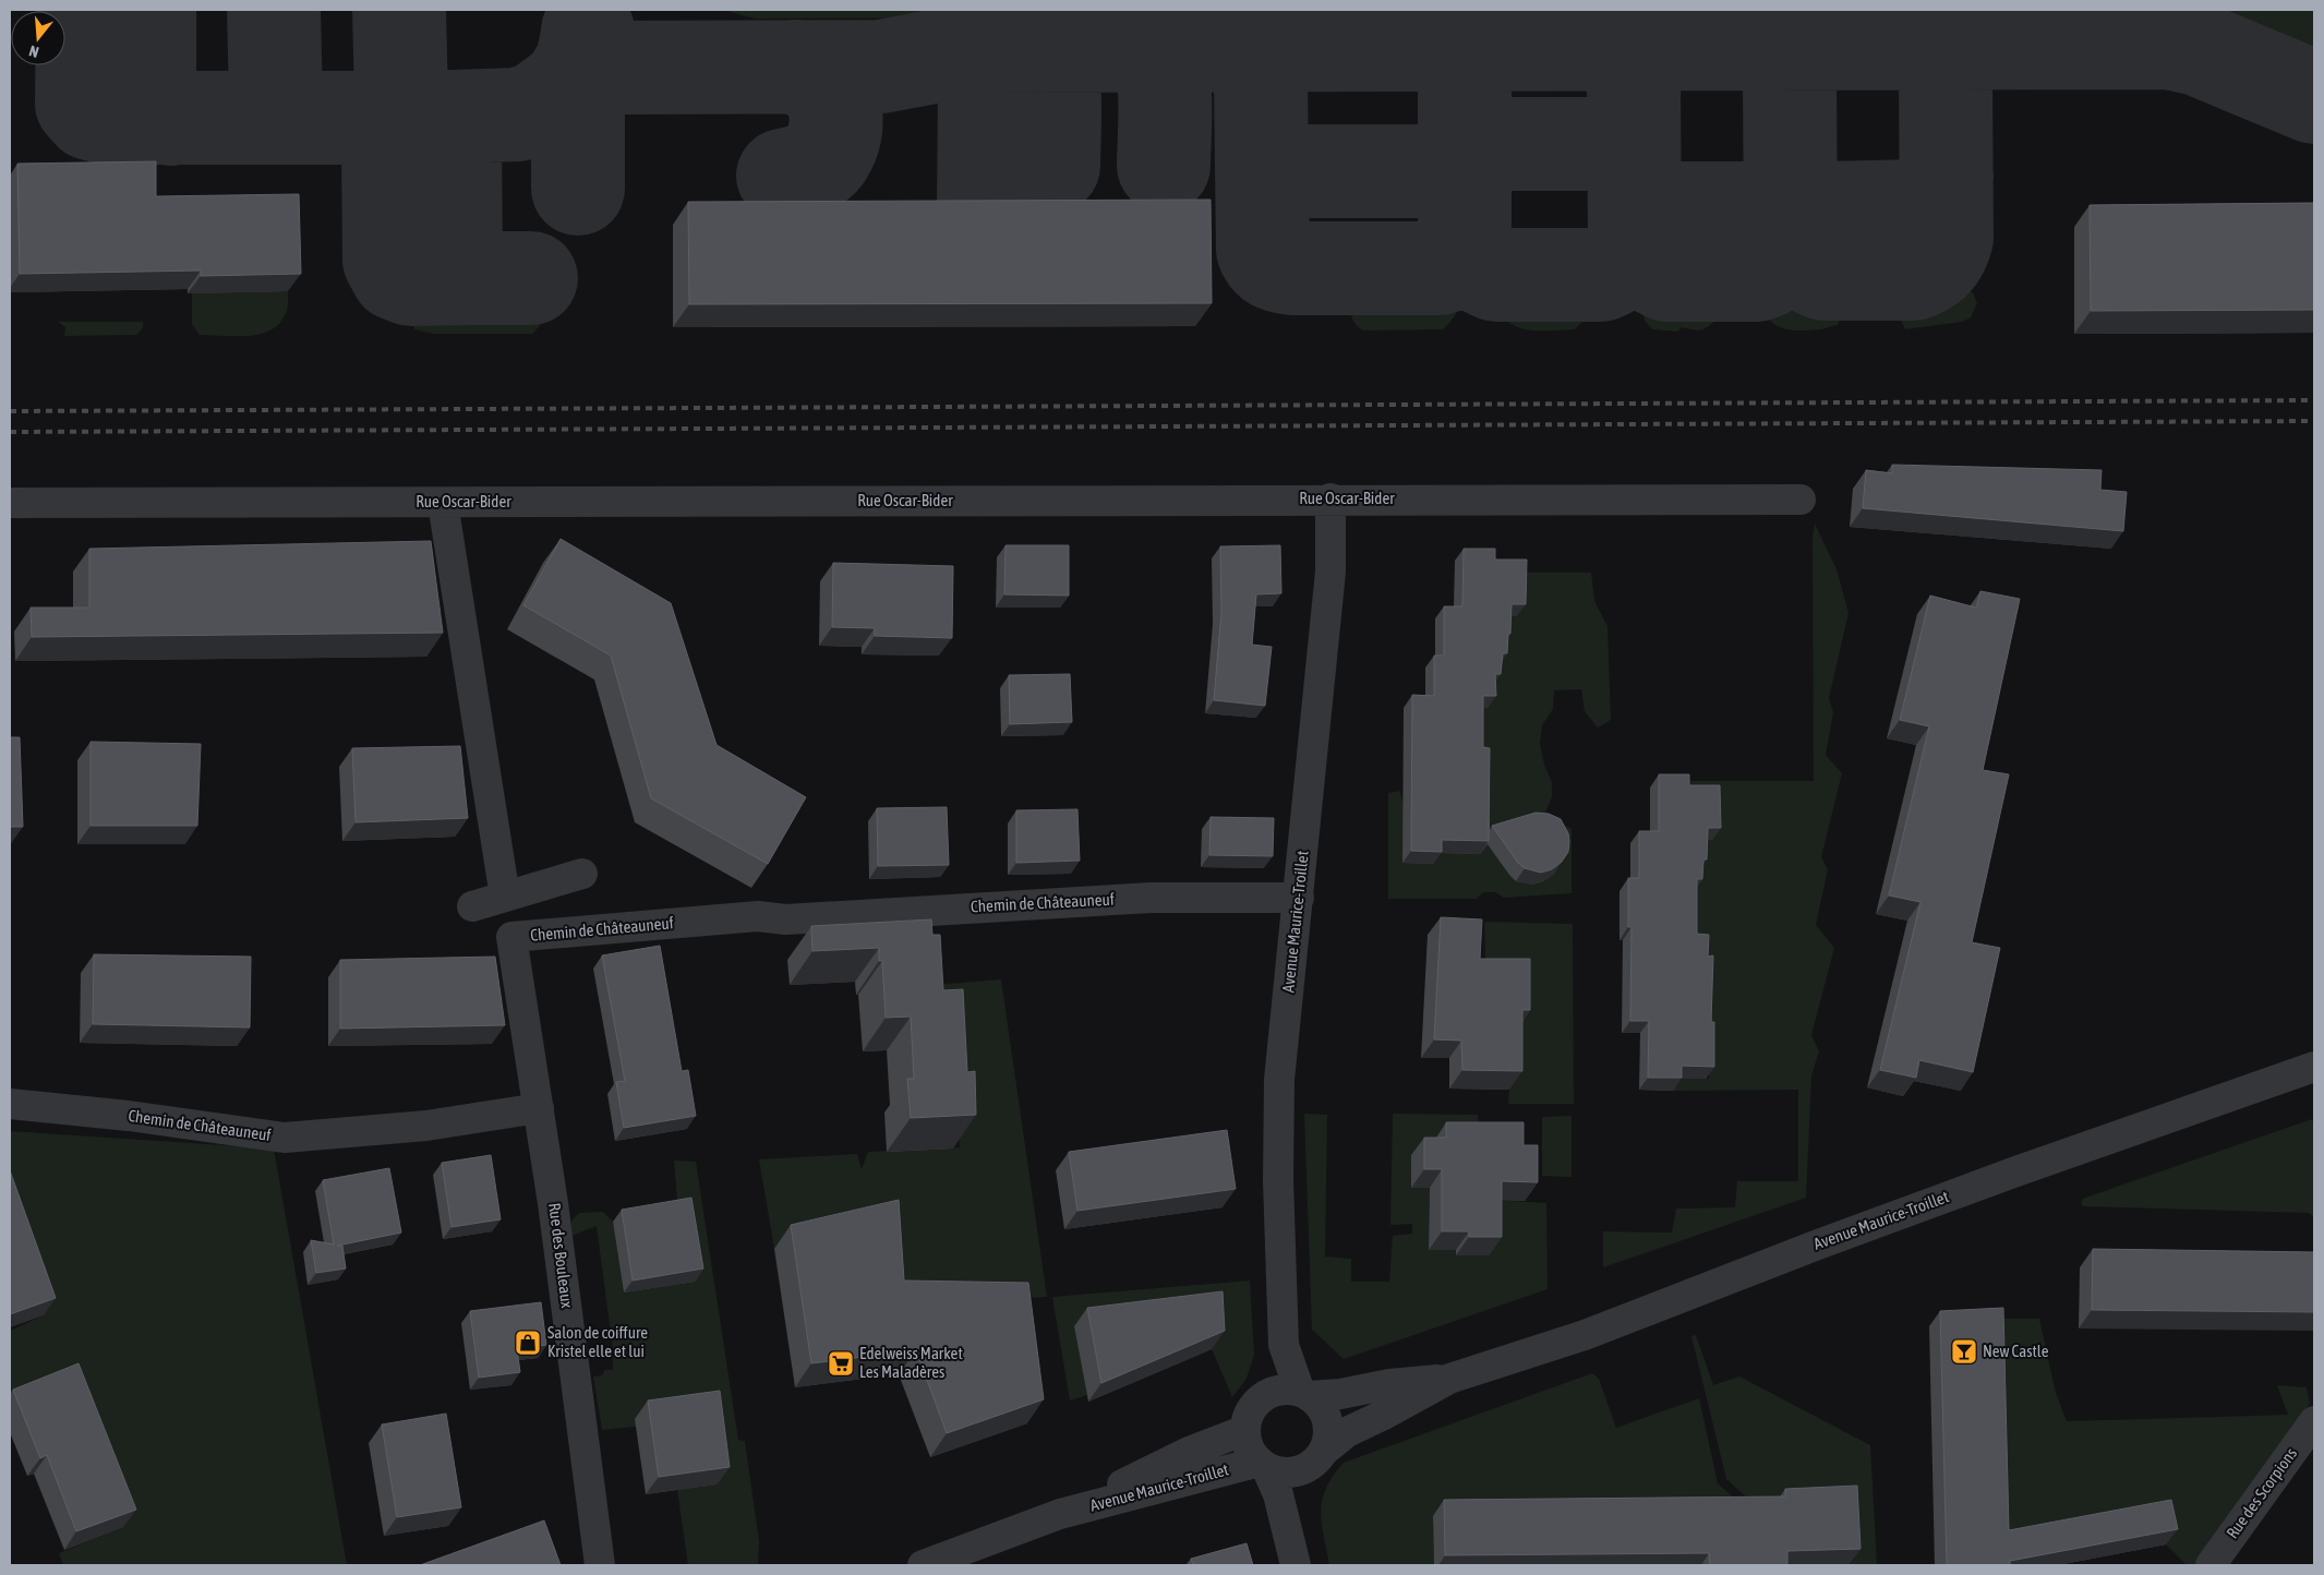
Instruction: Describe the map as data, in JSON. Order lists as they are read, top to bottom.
{
  "streets": {
    "street": [
      "Rue Oscar-Bider",
      "Chemin de Châteauneuf",
      "Avenue Maurice-Troillet",
      "Rue des Bouleaux",
      "Rue des Scorpions"
    ]
  },
  "crossings": [
    ["Rue Oscar-Bider", "Avenue Maurice-Troillet"],
    ["Chemin de Châteauneuf", "Avenue Maurice-Troillet"],
    ["Chemin de Châteauneuf", "Rue des Bouleaux"]
  ],
  "places": {
    "shop": ["Salon de coiffure Kristel elle et lui"],
    "bar": ["New Castle"],
    "supermarket": ["Edelweiss Market Les Maladères"]
  },
  "north": "bottom"
}
